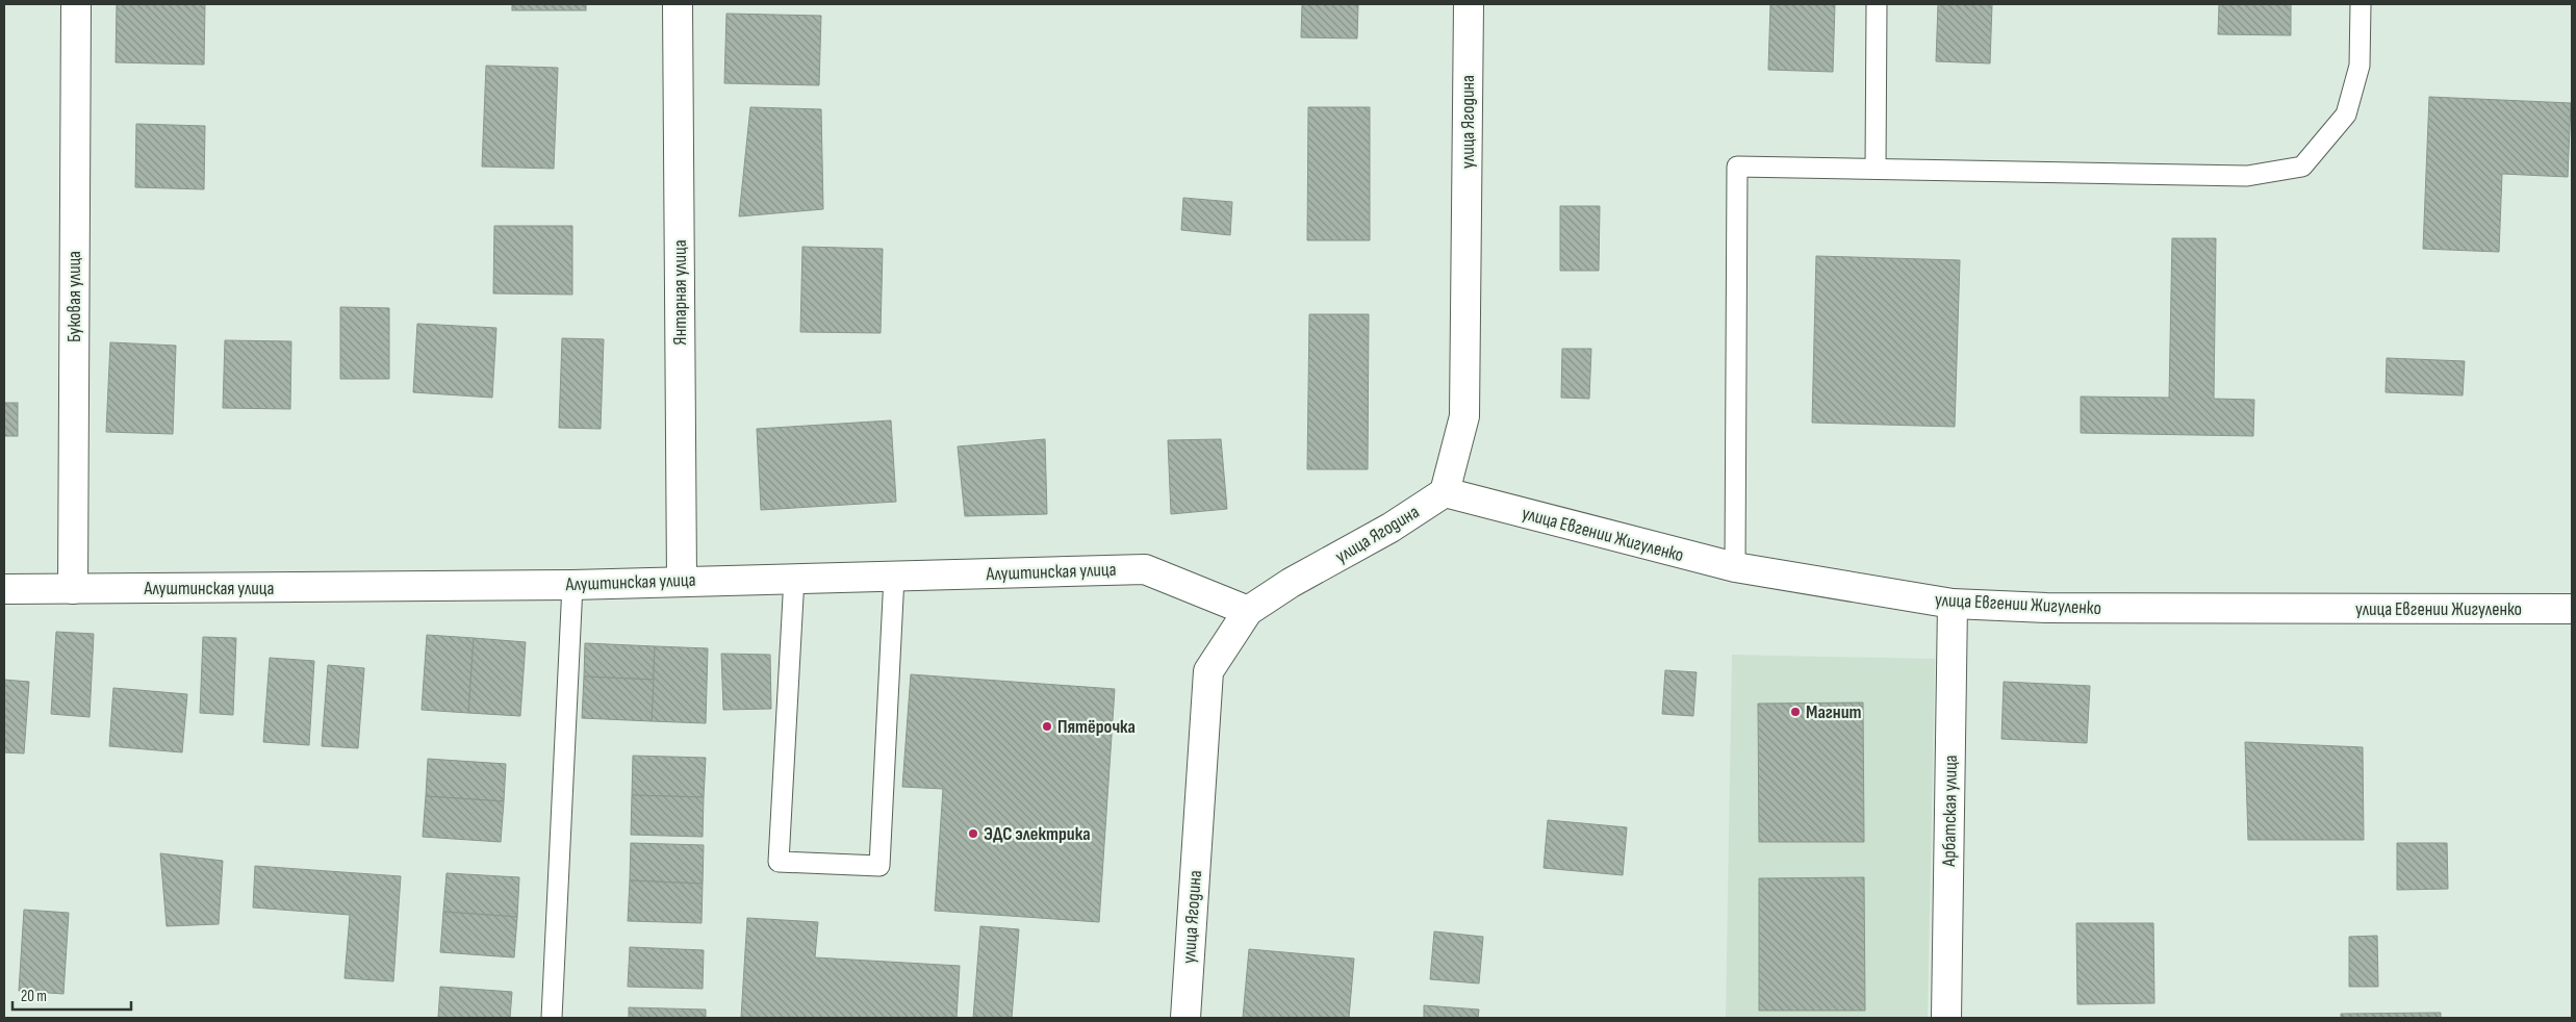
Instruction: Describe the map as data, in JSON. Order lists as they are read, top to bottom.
{
  "streets": {
    "street": [
      "улица Ягодина",
      "Янтарная улица",
      "Буковая улица",
      "улица Евгении Жигуленко",
      "Алуштинская улица",
      "Арбатская улица"
    ]
  },
  "crossings": [
    ["улица Ягодина", "улица Евгении Жигуленко"],
    ["улица Ягодина", "Алуштинская улица"],
    ["Янтарная улица", "Алуштинская улица"],
    ["Буковая улица", "Алуштинская улица"],
    ["улица Евгении Жигуленко", "Арбатская улица"]
  ],
  "places": ["Магнит", "Пятёрочка", "ЭДС электрика"],
  "scale_bar": "20 m"
}
